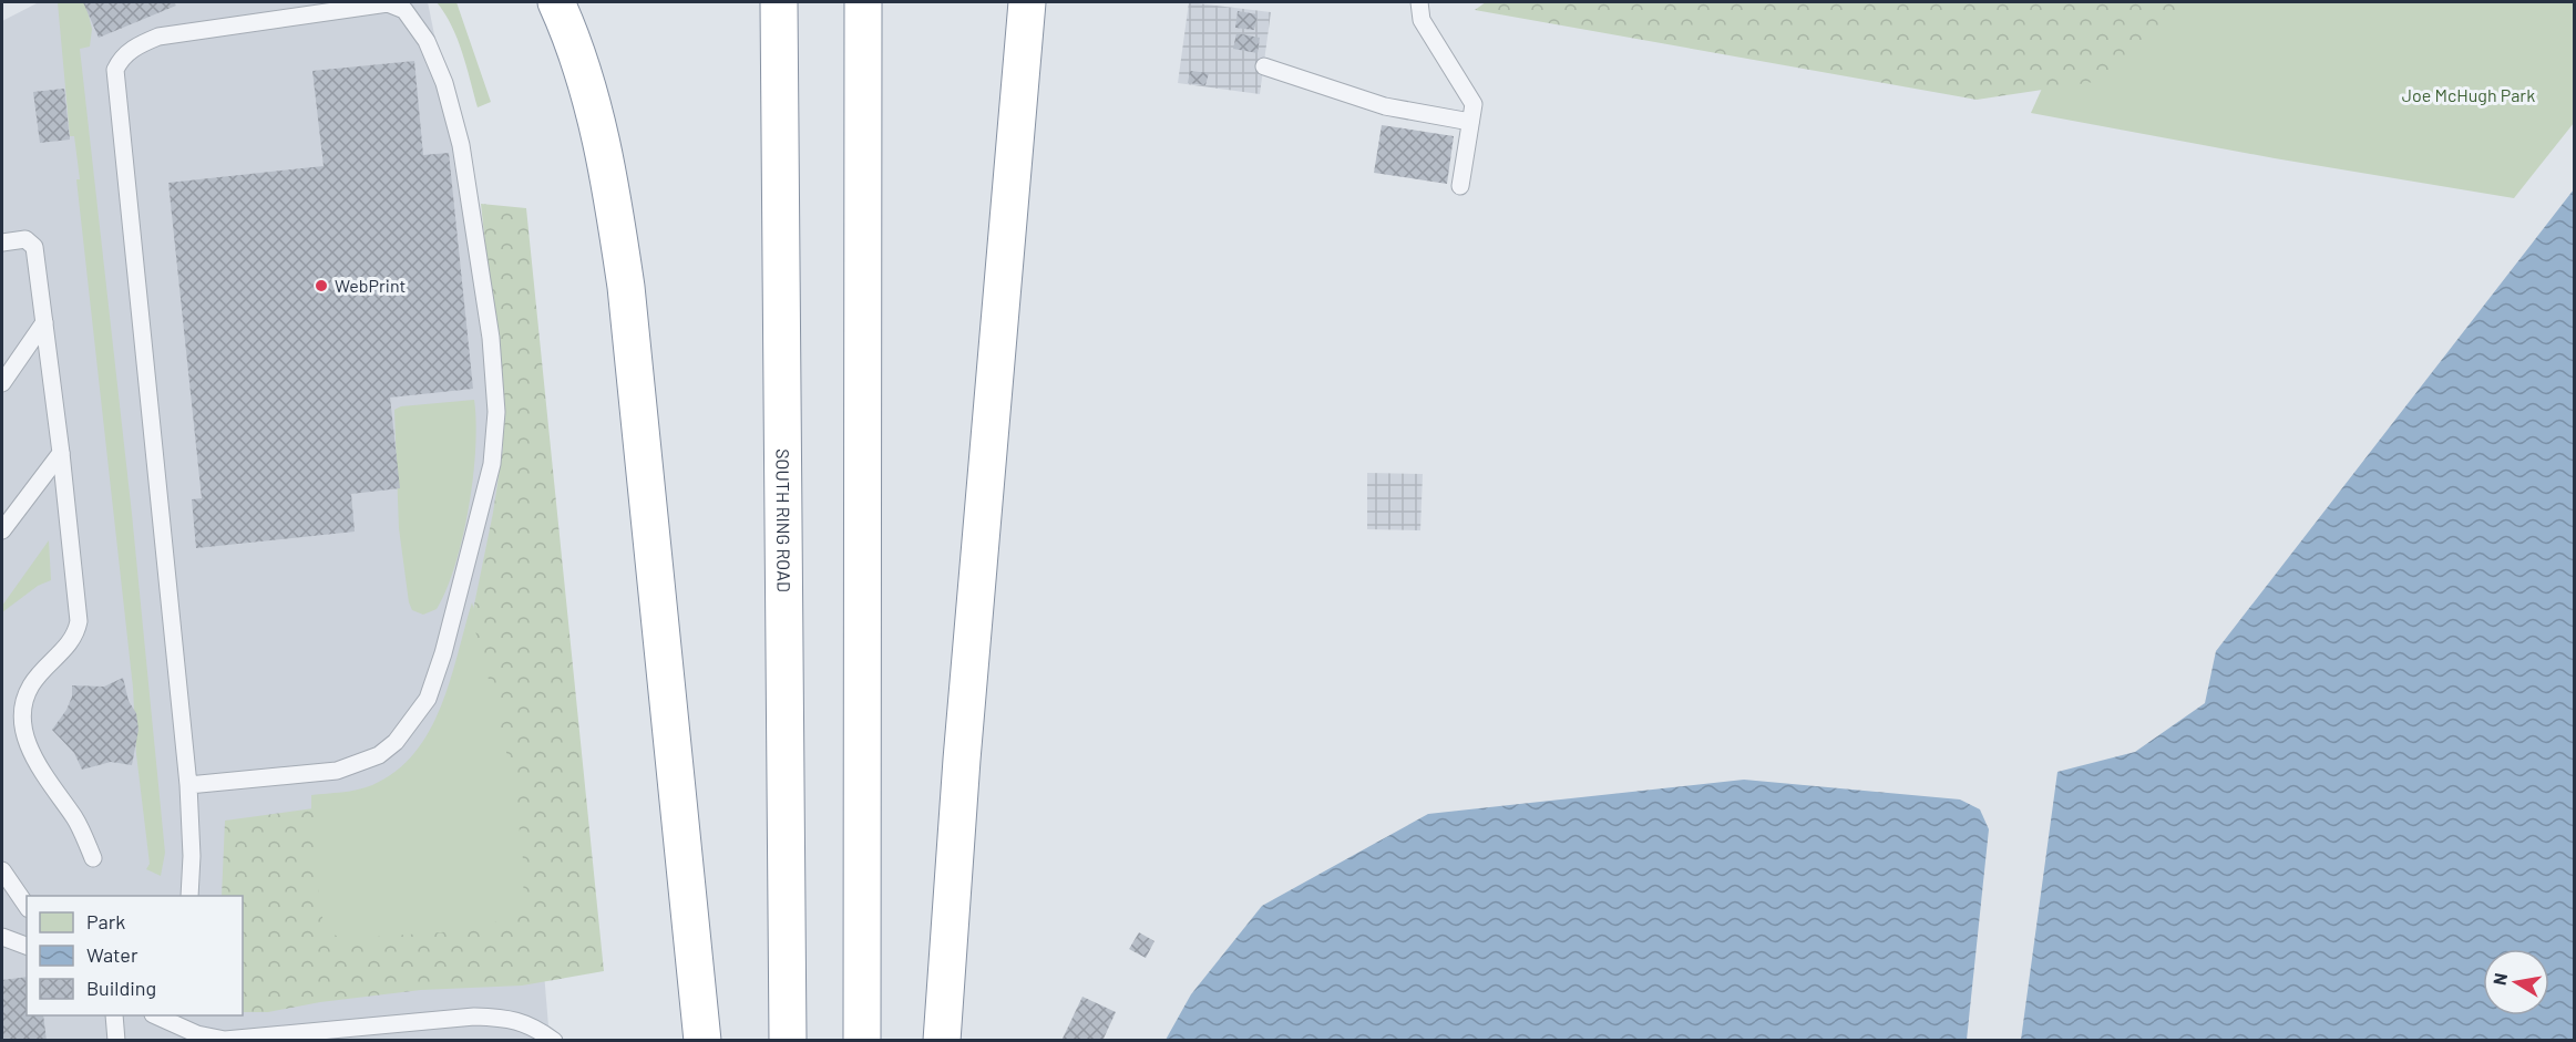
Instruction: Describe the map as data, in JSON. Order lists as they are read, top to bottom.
{
  "streets": {
    "highway": ["SOUTH RING ROAD"]
  },
  "parks": ["Joe McHugh Park"],
  "places": ["WebPrint"],
  "legend": ["Park", "Water", "Building"],
  "north": "left"
}
